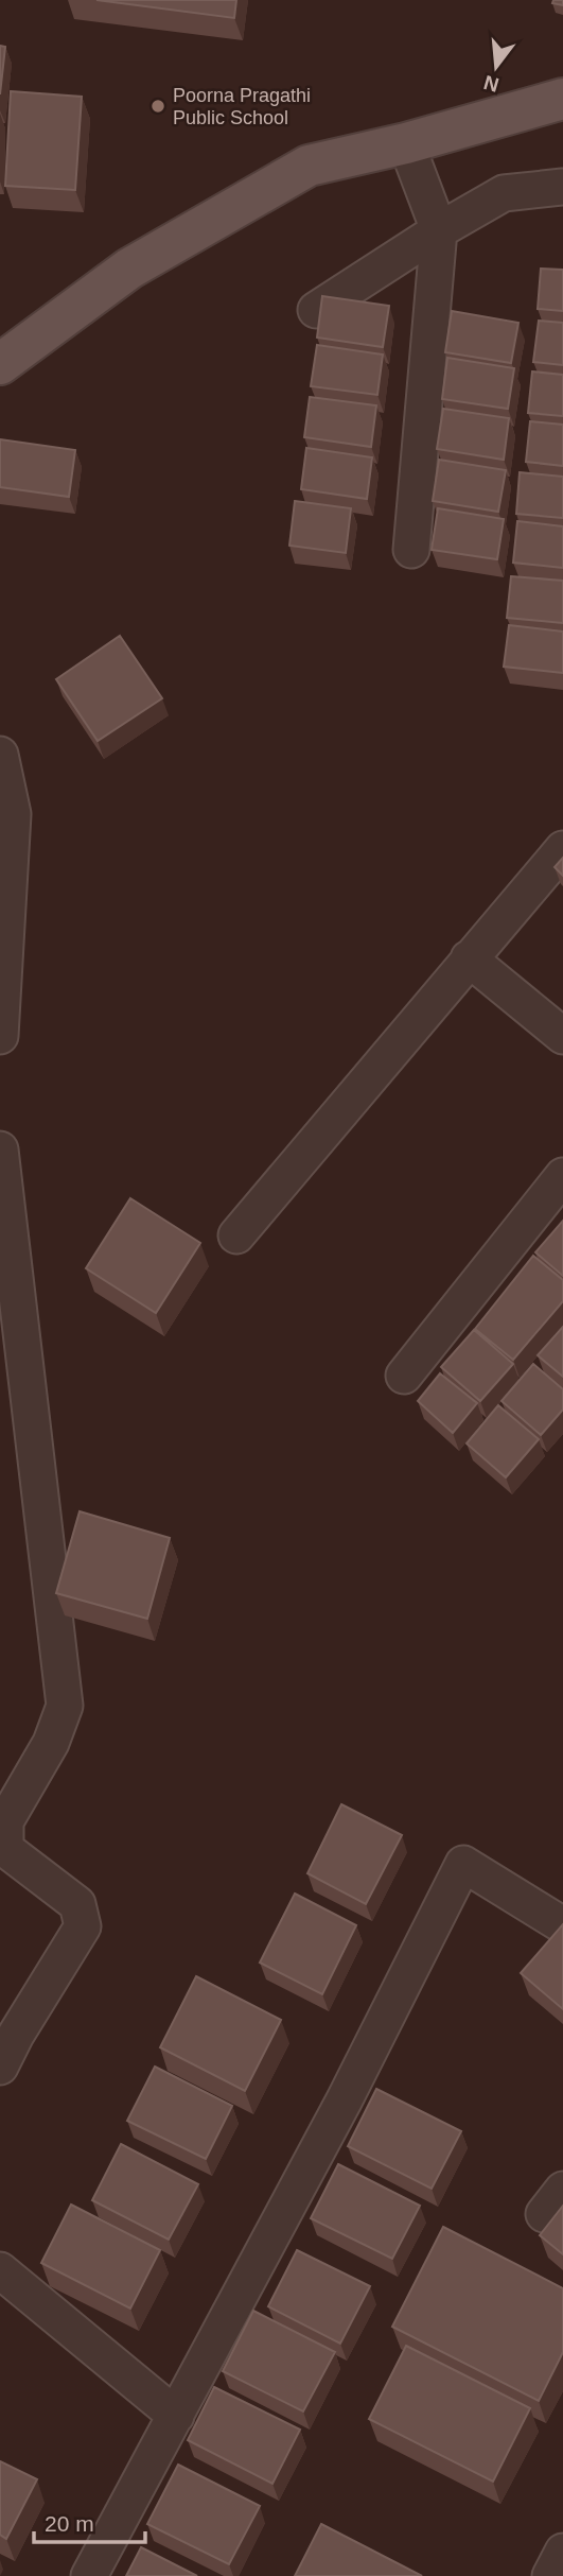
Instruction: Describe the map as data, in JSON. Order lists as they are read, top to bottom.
{
  "places": ["Poorna Pragathi Public School"],
  "scale_bar": "20 m",
  "north": "bottom"
}
